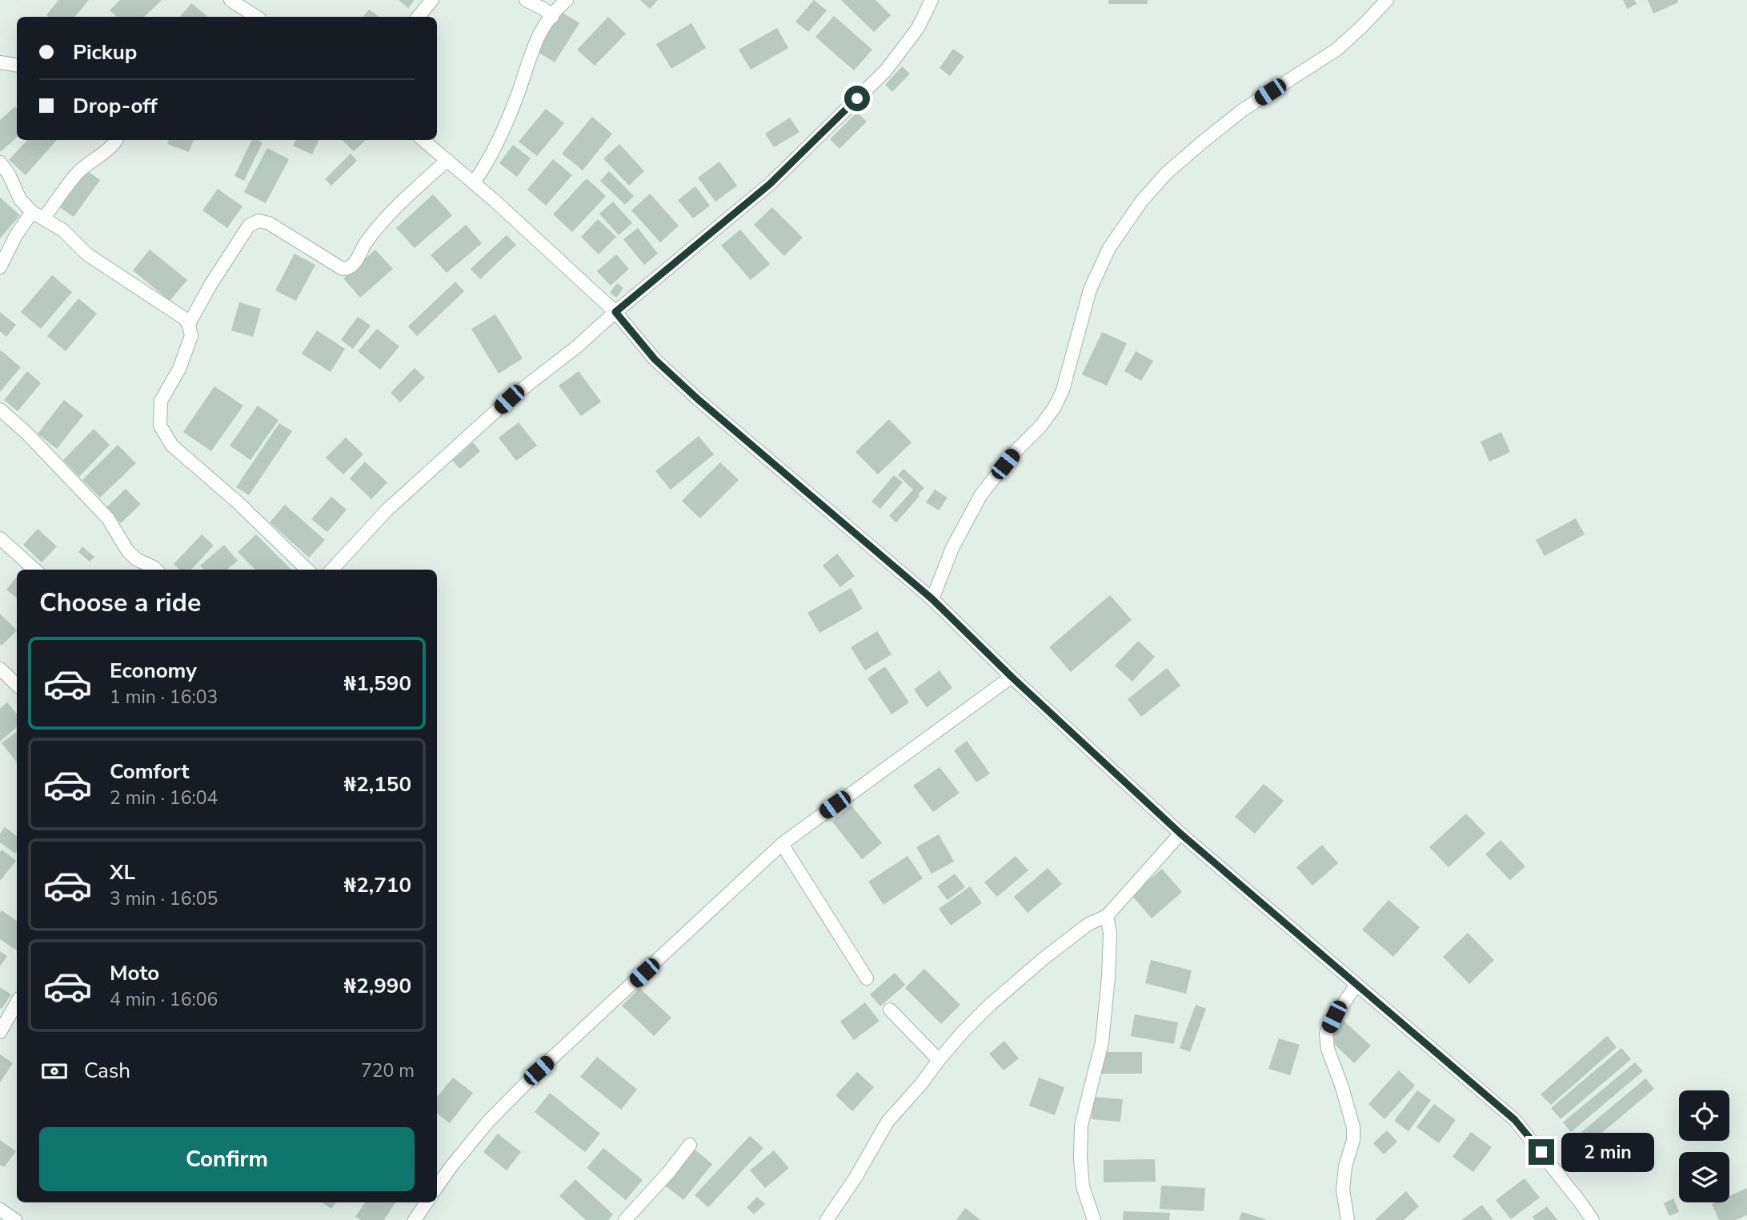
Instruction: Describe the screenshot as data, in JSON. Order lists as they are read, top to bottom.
{
  "page": {
    "banner": ["Pickup", "Drop-off"],
    "heading": "Choose a ride",
    "list": [
      {
        "name": "Economy",
        "note": "1 min · 16:03",
        "value": "₦1,590"
      },
      {
        "name": "Comfort",
        "note": "2 min · 16:04",
        "value": "₦2,150"
      },
      {
        "name": "XL",
        "note": "3 min · 16:05",
        "value": "₦2,710"
      },
      {
        "name": "Moto",
        "note": "4 min · 16:06",
        "value": "₦2,990"
      }
    ],
    "pay": ["Cash", "720 m"],
    "buttons": "Confirm",
    "bubble": "2 min"
  }
}
